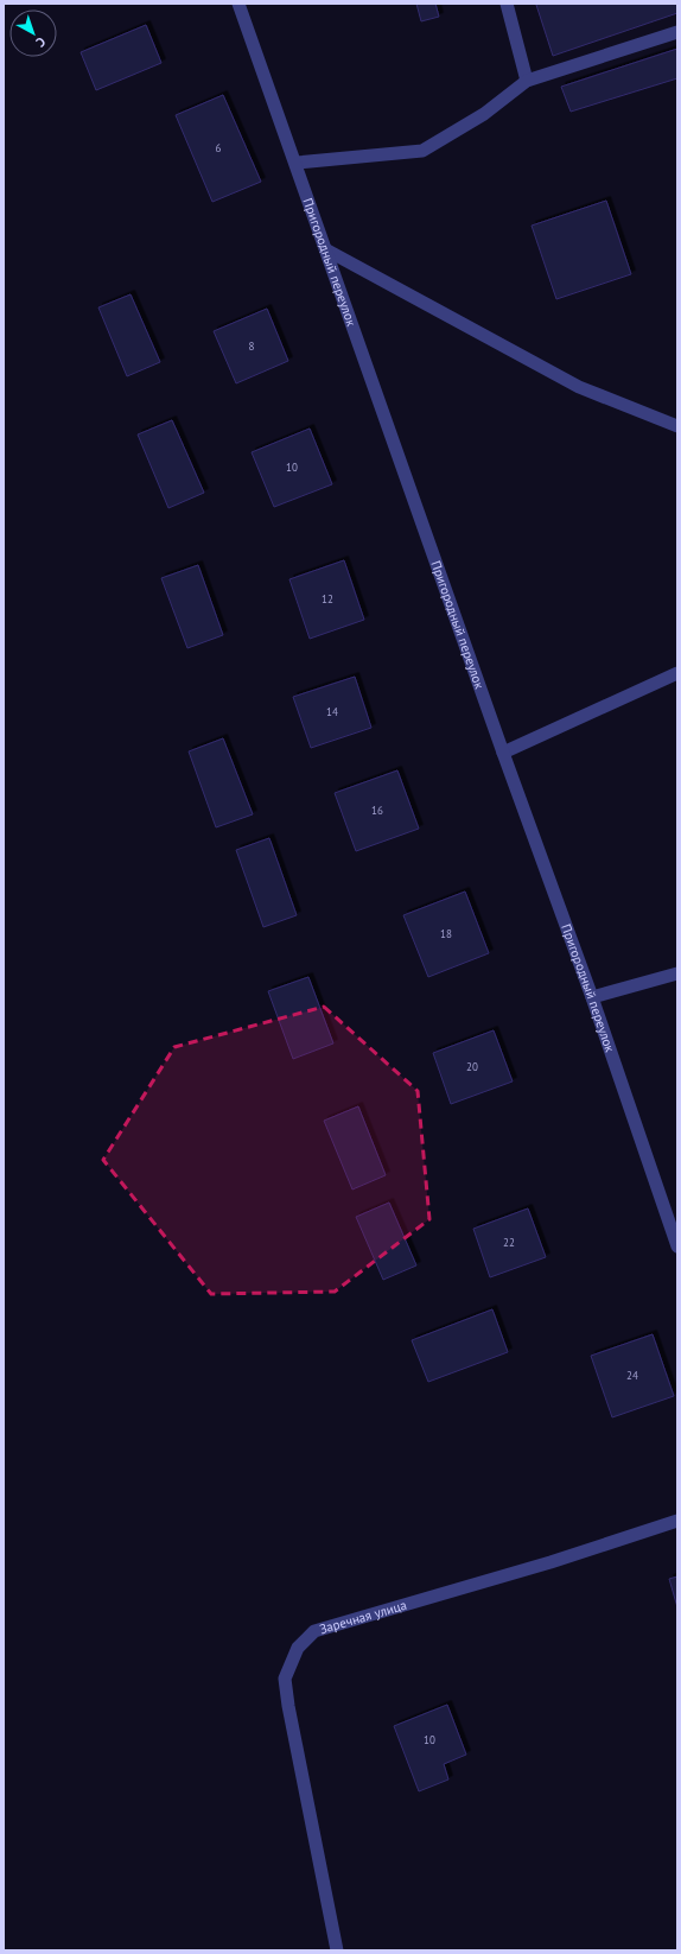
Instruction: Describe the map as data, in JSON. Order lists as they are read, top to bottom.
{
  "streets": {
    "street": ["Пригородный переулок", "Заречная улица"]
  },
  "house_numbers": [
    "6",
    "8",
    "10",
    "12",
    "14",
    "16",
    "18",
    "20",
    "22",
    "24",
    "10"
  ],
  "north": "bottom right"
}
